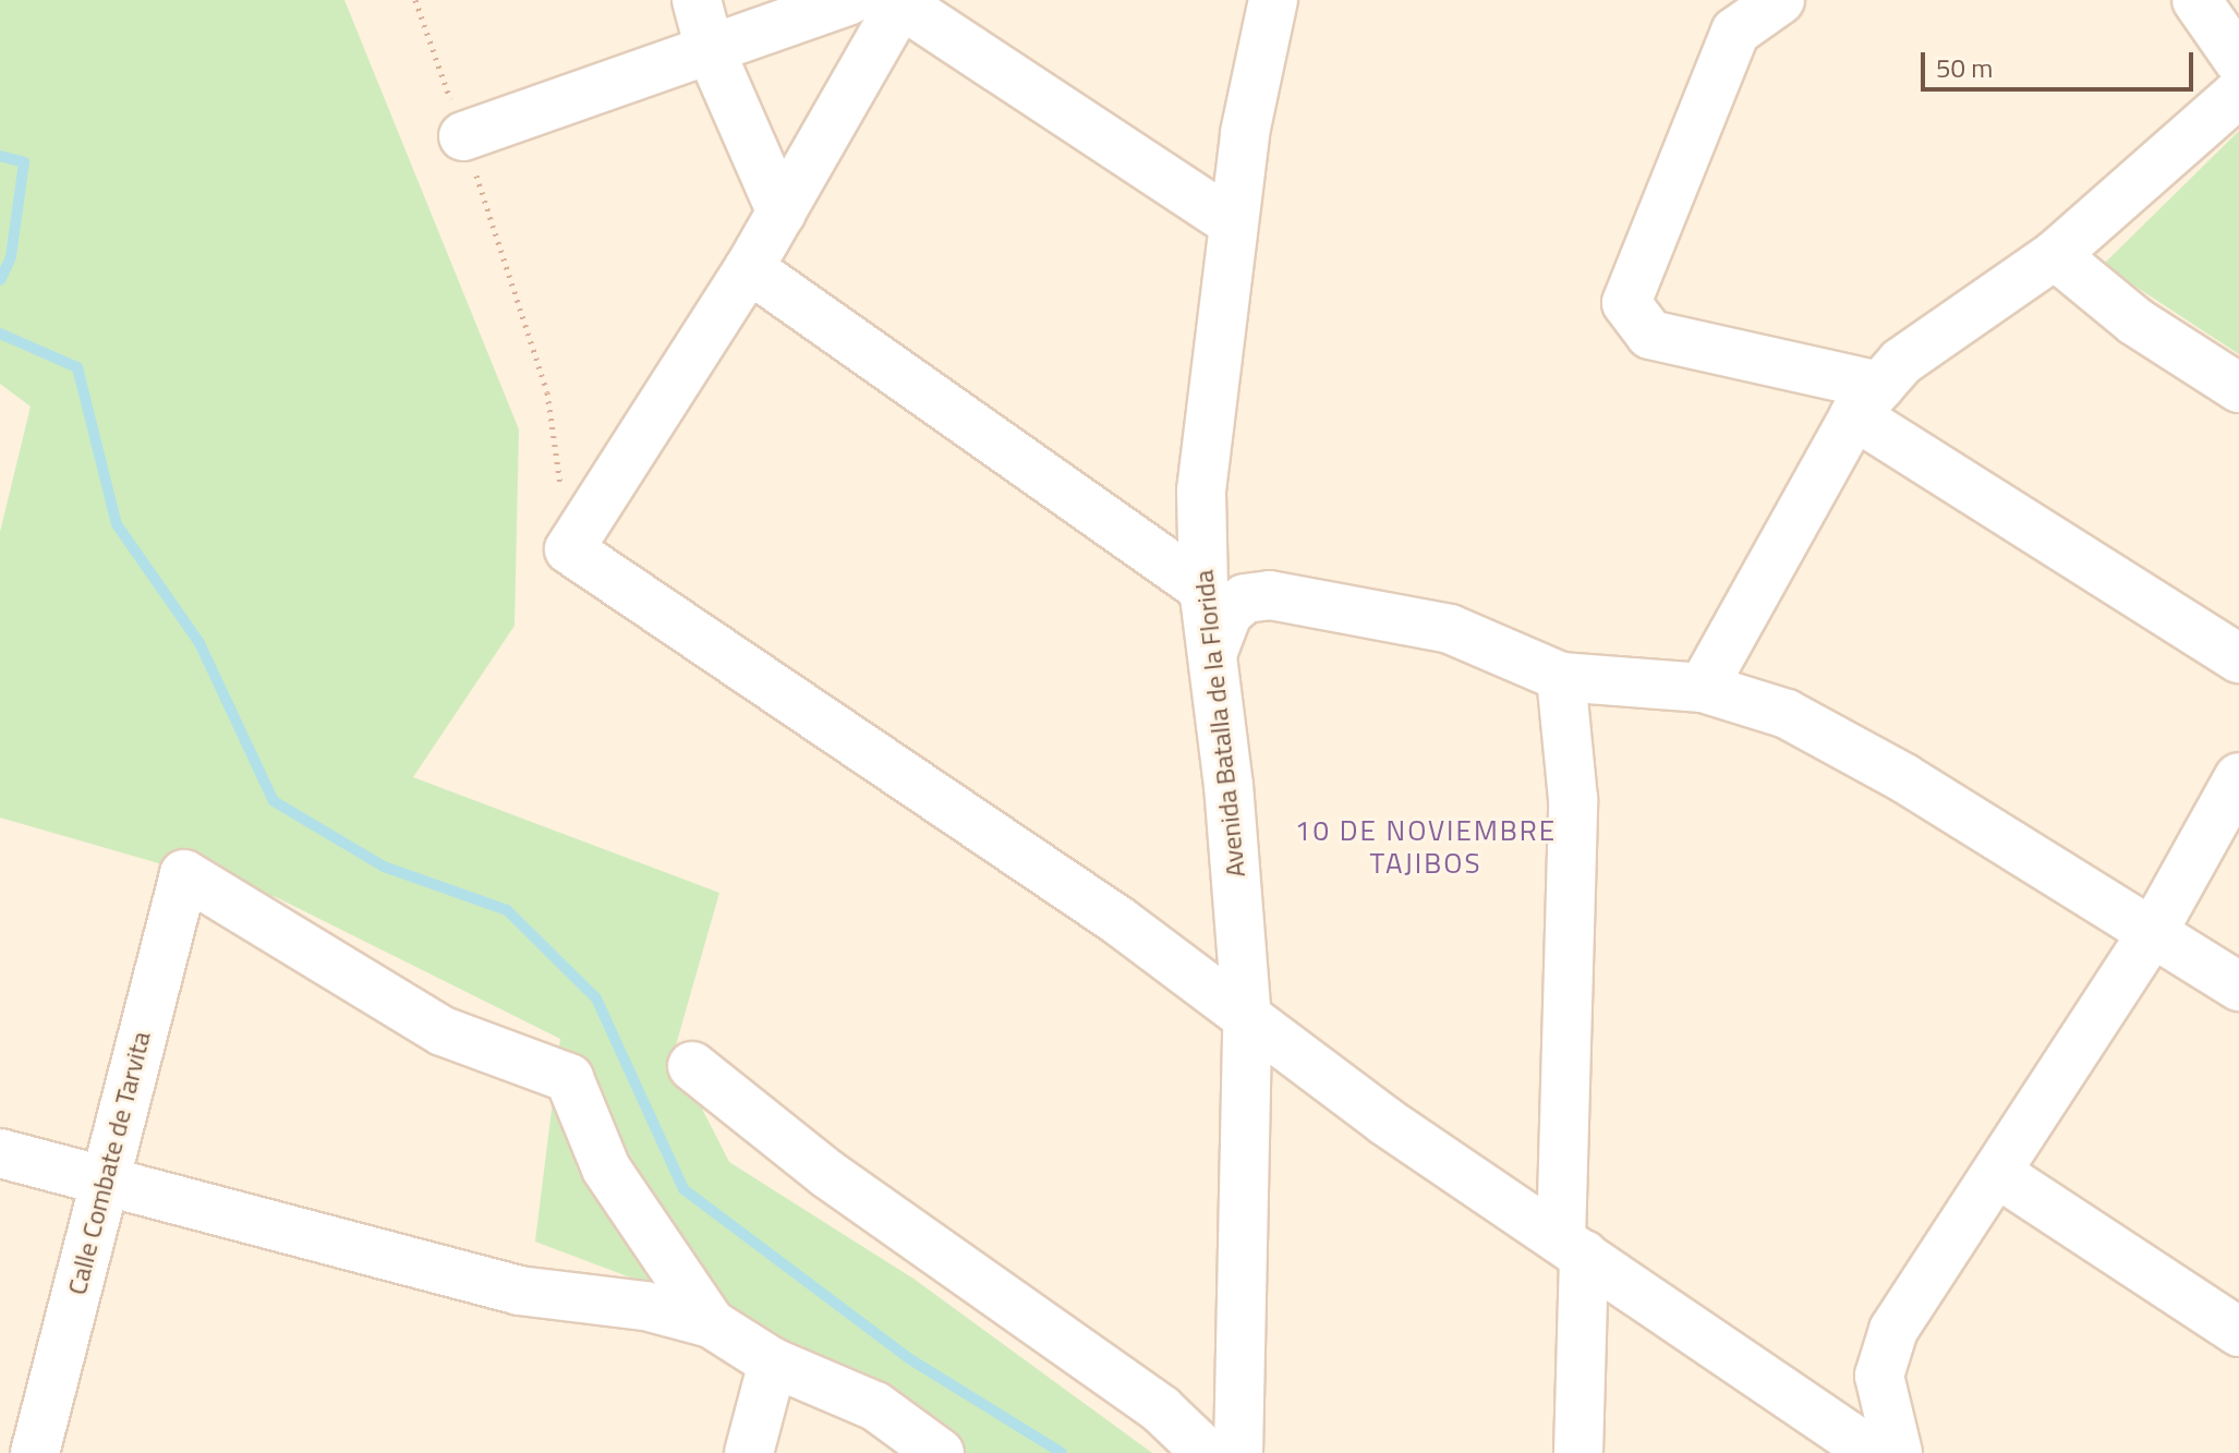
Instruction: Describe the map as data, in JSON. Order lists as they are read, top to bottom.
{
  "streets": {
    "street": ["Avenida Batalla de la Florida", "Calle Combate de Tarvita"]
  },
  "districts": ["10 DE NOVIEMBRE TAJIBOS"],
  "scale_bar": "50 m"
}
